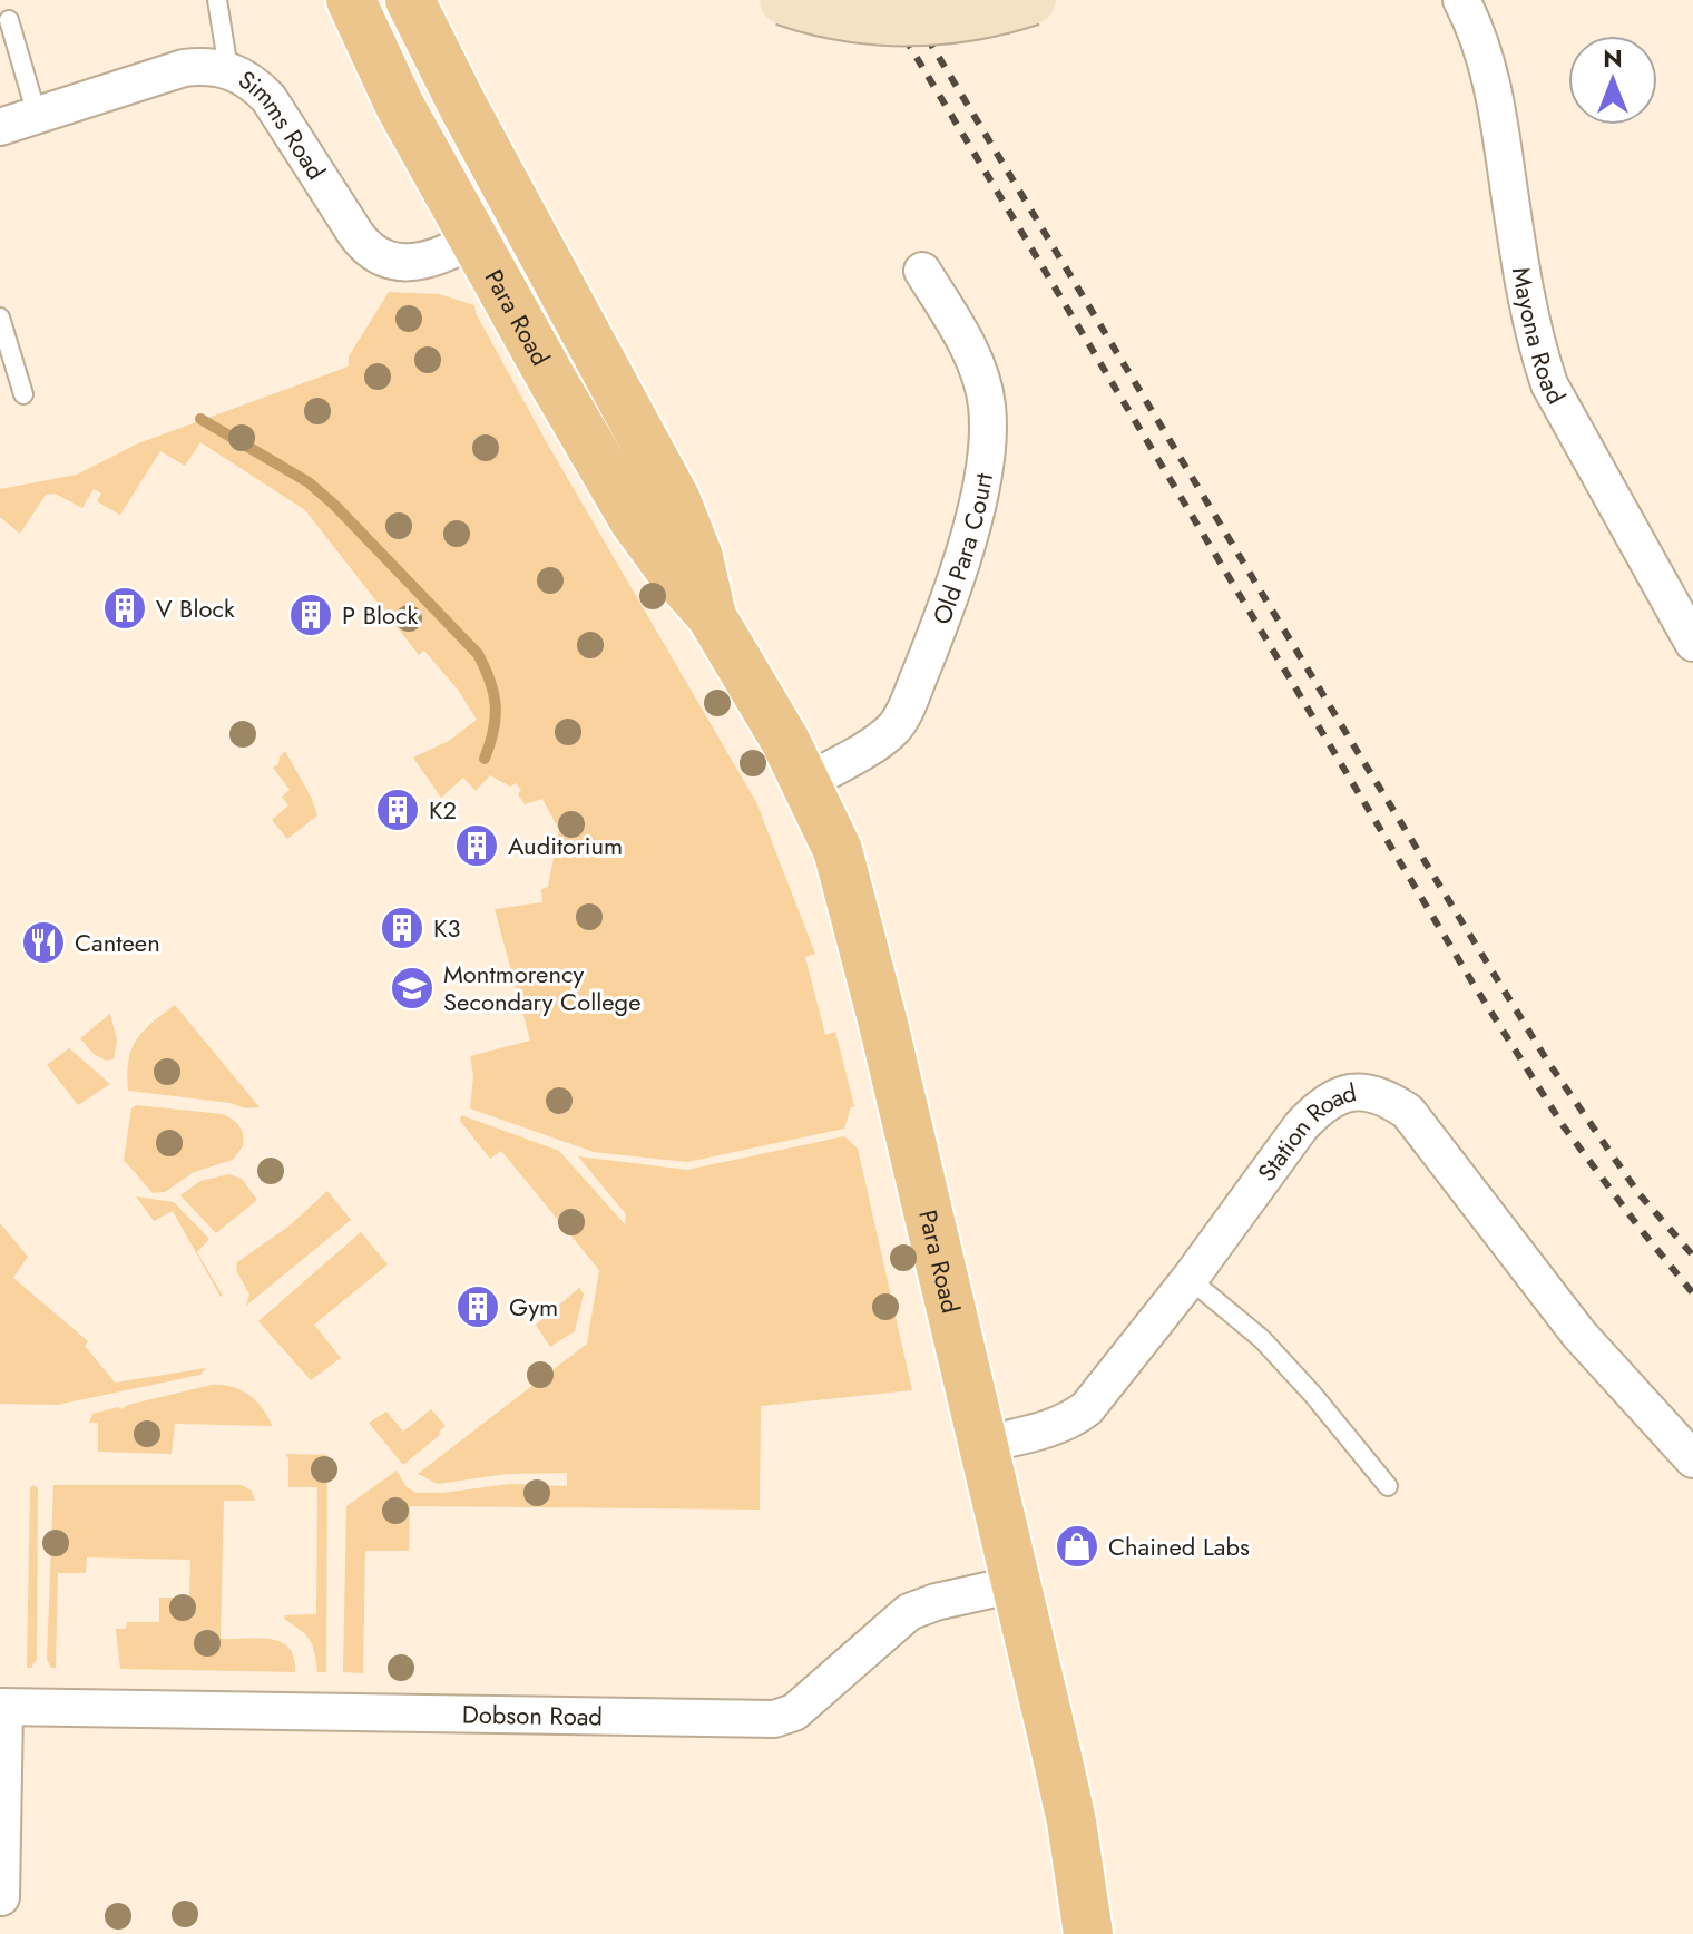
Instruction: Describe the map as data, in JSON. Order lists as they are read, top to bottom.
{
  "streets": {
    "main road": ["Para Road"],
    "street": [
      "Simms Road",
      "Mayona Road",
      "Old Para Court",
      "Station Road",
      "Dobson Road"
    ]
  },
  "crossings": [
    ["Simms Road", "Para Road"],
    ["Para Road", "Old Para Court"],
    ["Para Road", "Station Road"],
    ["Para Road", "Dobson Road"]
  ],
  "places": {
    "building": [
      "V Block",
      "P Block",
      "K2",
      "Auditorium",
      "K3",
      "Gym"
    ],
    "restaurant": ["Canteen"],
    "school or university": ["Montmorency Secondary College"],
    "shop": ["Chained Labs"]
  },
  "north": "top"
}
